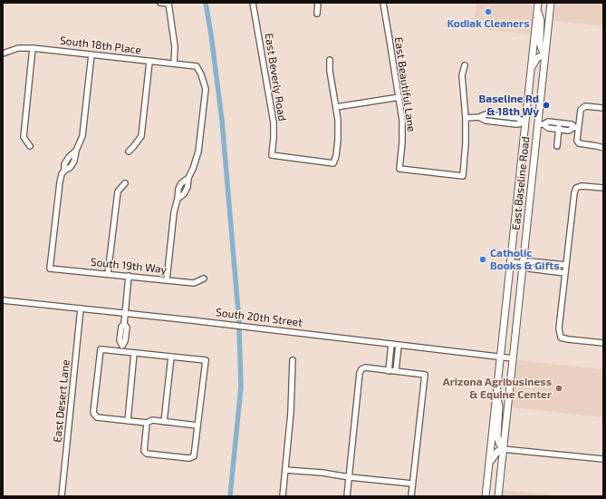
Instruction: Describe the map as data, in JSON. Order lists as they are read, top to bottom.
{
  "streets": {
    "main road": ["East Baseline Road"],
    "street": [
      "South 18th Place",
      "East Beverly Road",
      "East Beautiful Lane",
      "South 19th Way",
      "South 20th Street",
      "East Desert Lane"
    ]
  },
  "crossings": [
    ["South 18th Place", "South 19th Way"],
    ["East Baseline Road", "South 20th Street"],
    ["South 20th Street", "East Desert Lane"]
  ],
  "places": [
    "Kodiak Cleaners",
    "Baseline Rd & 18th Wy",
    "Catholic Books & Gifts",
    "Arizona Agribusiness & Equine Center"
  ]
}
